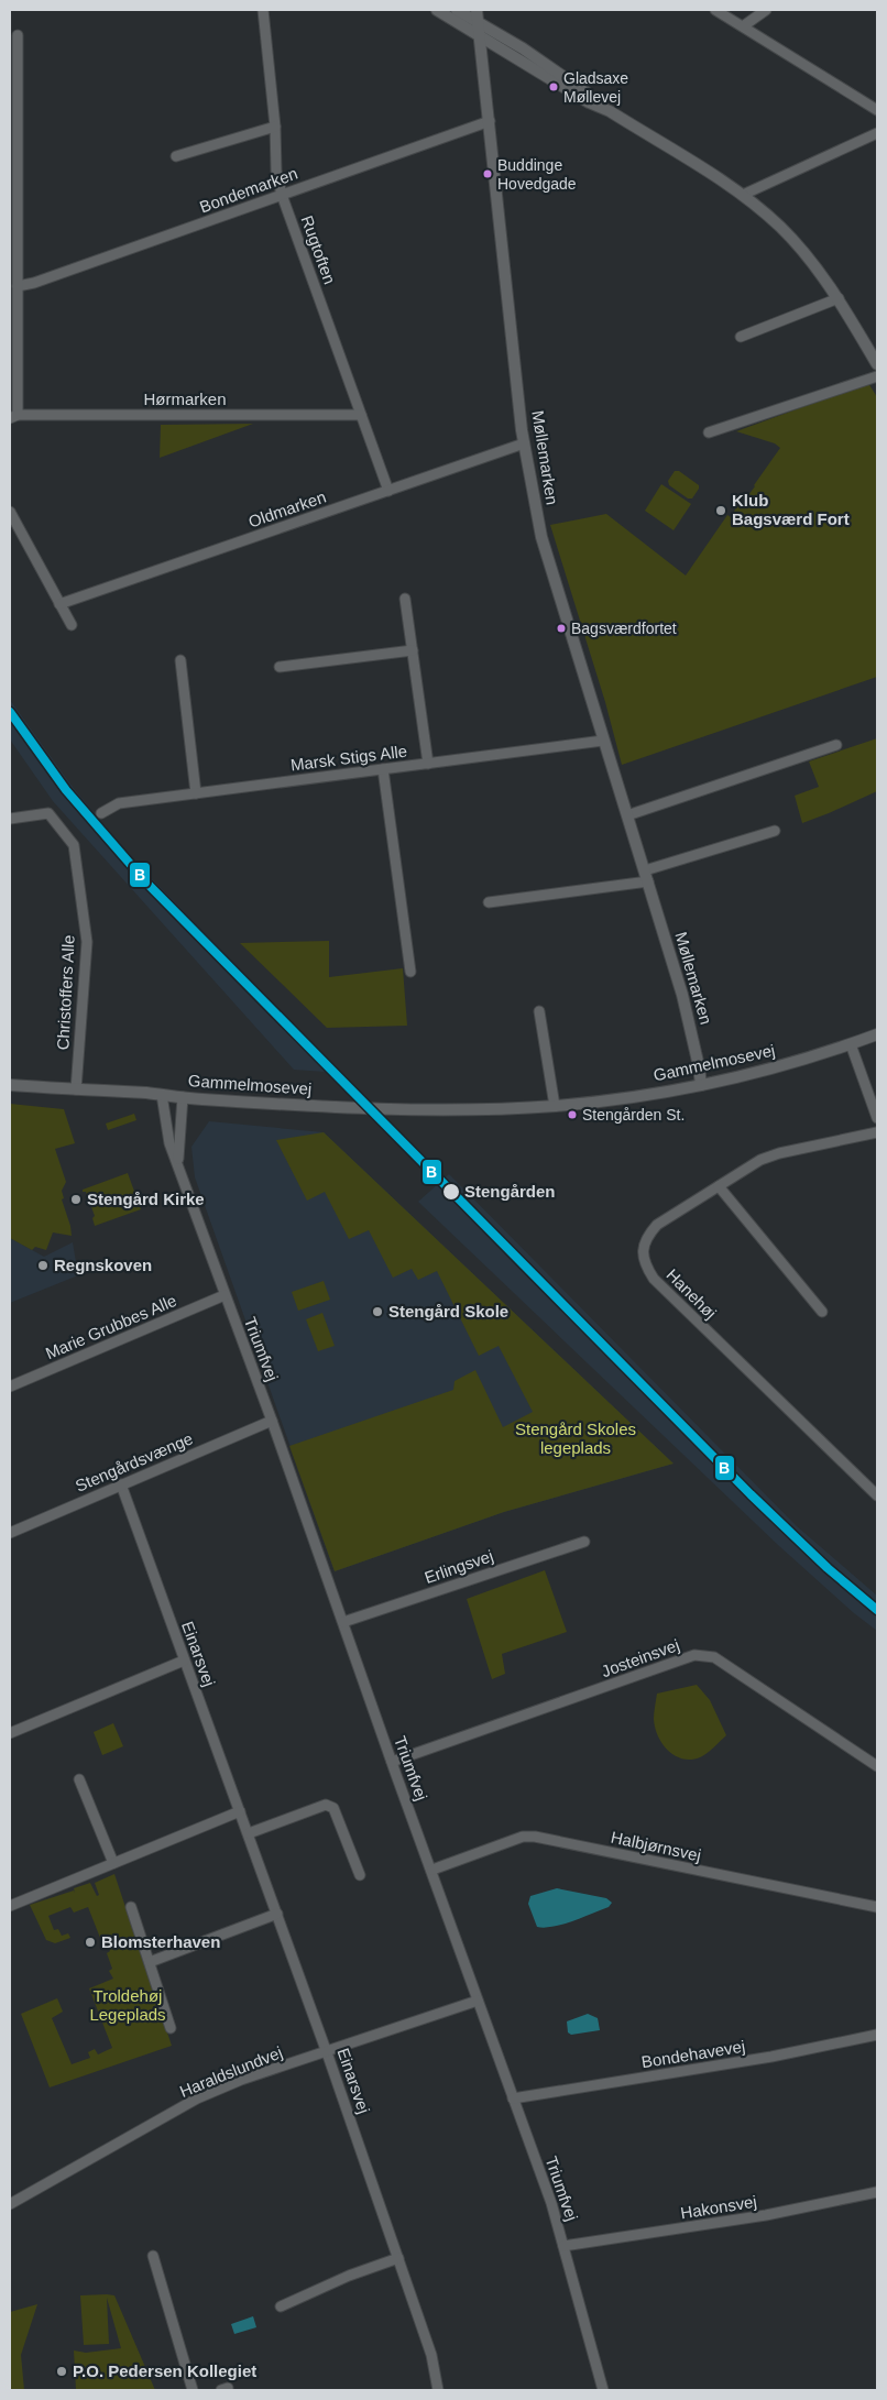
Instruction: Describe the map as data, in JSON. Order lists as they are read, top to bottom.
{
  "streets": {
    "street": [
      "Bondemarken",
      "Rugtoften",
      "Hørmarken",
      "Møllemarken",
      "Oldmarken",
      "Marsk Stigs Alle",
      "Christoffers Alle",
      "Gammelmosevej",
      "Hanehøj",
      "Marie Grubbes Alle",
      "Triumfvej",
      "Stengårdsvænge",
      "Erlingsvej",
      "Einarsvej",
      "Josteinsvej",
      "Halbjørnsvej",
      "Bondehavevej",
      "Haraldslundvej",
      "Hakonsvej"
    ]
  },
  "crossings": [
    ["Bondemarken", "Rugtoften"],
    ["Bondemarken", "Møllemarken"],
    ["Rugtoften", "Hørmarken"],
    ["Rugtoften", "Oldmarken"],
    ["Møllemarken", "Oldmarken"],
    ["Møllemarken", "Marsk Stigs Alle"],
    ["Møllemarken", "Gammelmosevej"],
    ["Christoffers Alle", "Gammelmosevej"],
    ["Gammelmosevej", "Triumfvej"],
    ["Marie Grubbes Alle", "Triumfvej"],
    ["Triumfvej", "Stengårdsvænge"],
    ["Triumfvej", "Erlingsvej"],
    ["Triumfvej", "Josteinsvej"],
    ["Triumfvej", "Halbjørnsvej"],
    ["Triumfvej", "Bondehavevej"],
    ["Triumfvej", "Haraldslundvej"],
    ["Triumfvej", "Hakonsvej"],
    ["Stengårdsvænge", "Einarsvej"],
    ["Einarsvej", "Haraldslundvej"]
  ],
  "parks": ["Stengård Skoles legeplads", "Troldehøj Legeplads"],
  "places": [
    "Gladsaxe Møllevej",
    "Buddinge Hovedgade",
    "Klub Bagsværd Fort",
    "Bagsværdfortet",
    "Stengården St.",
    "Stengården",
    "Stengård Kirke",
    "Regnskoven",
    "Stengård Skole",
    "Blomsterhaven",
    "P.O. Pedersen Kollegiet"
  ],
  "lines": ["transit line B"]
}
